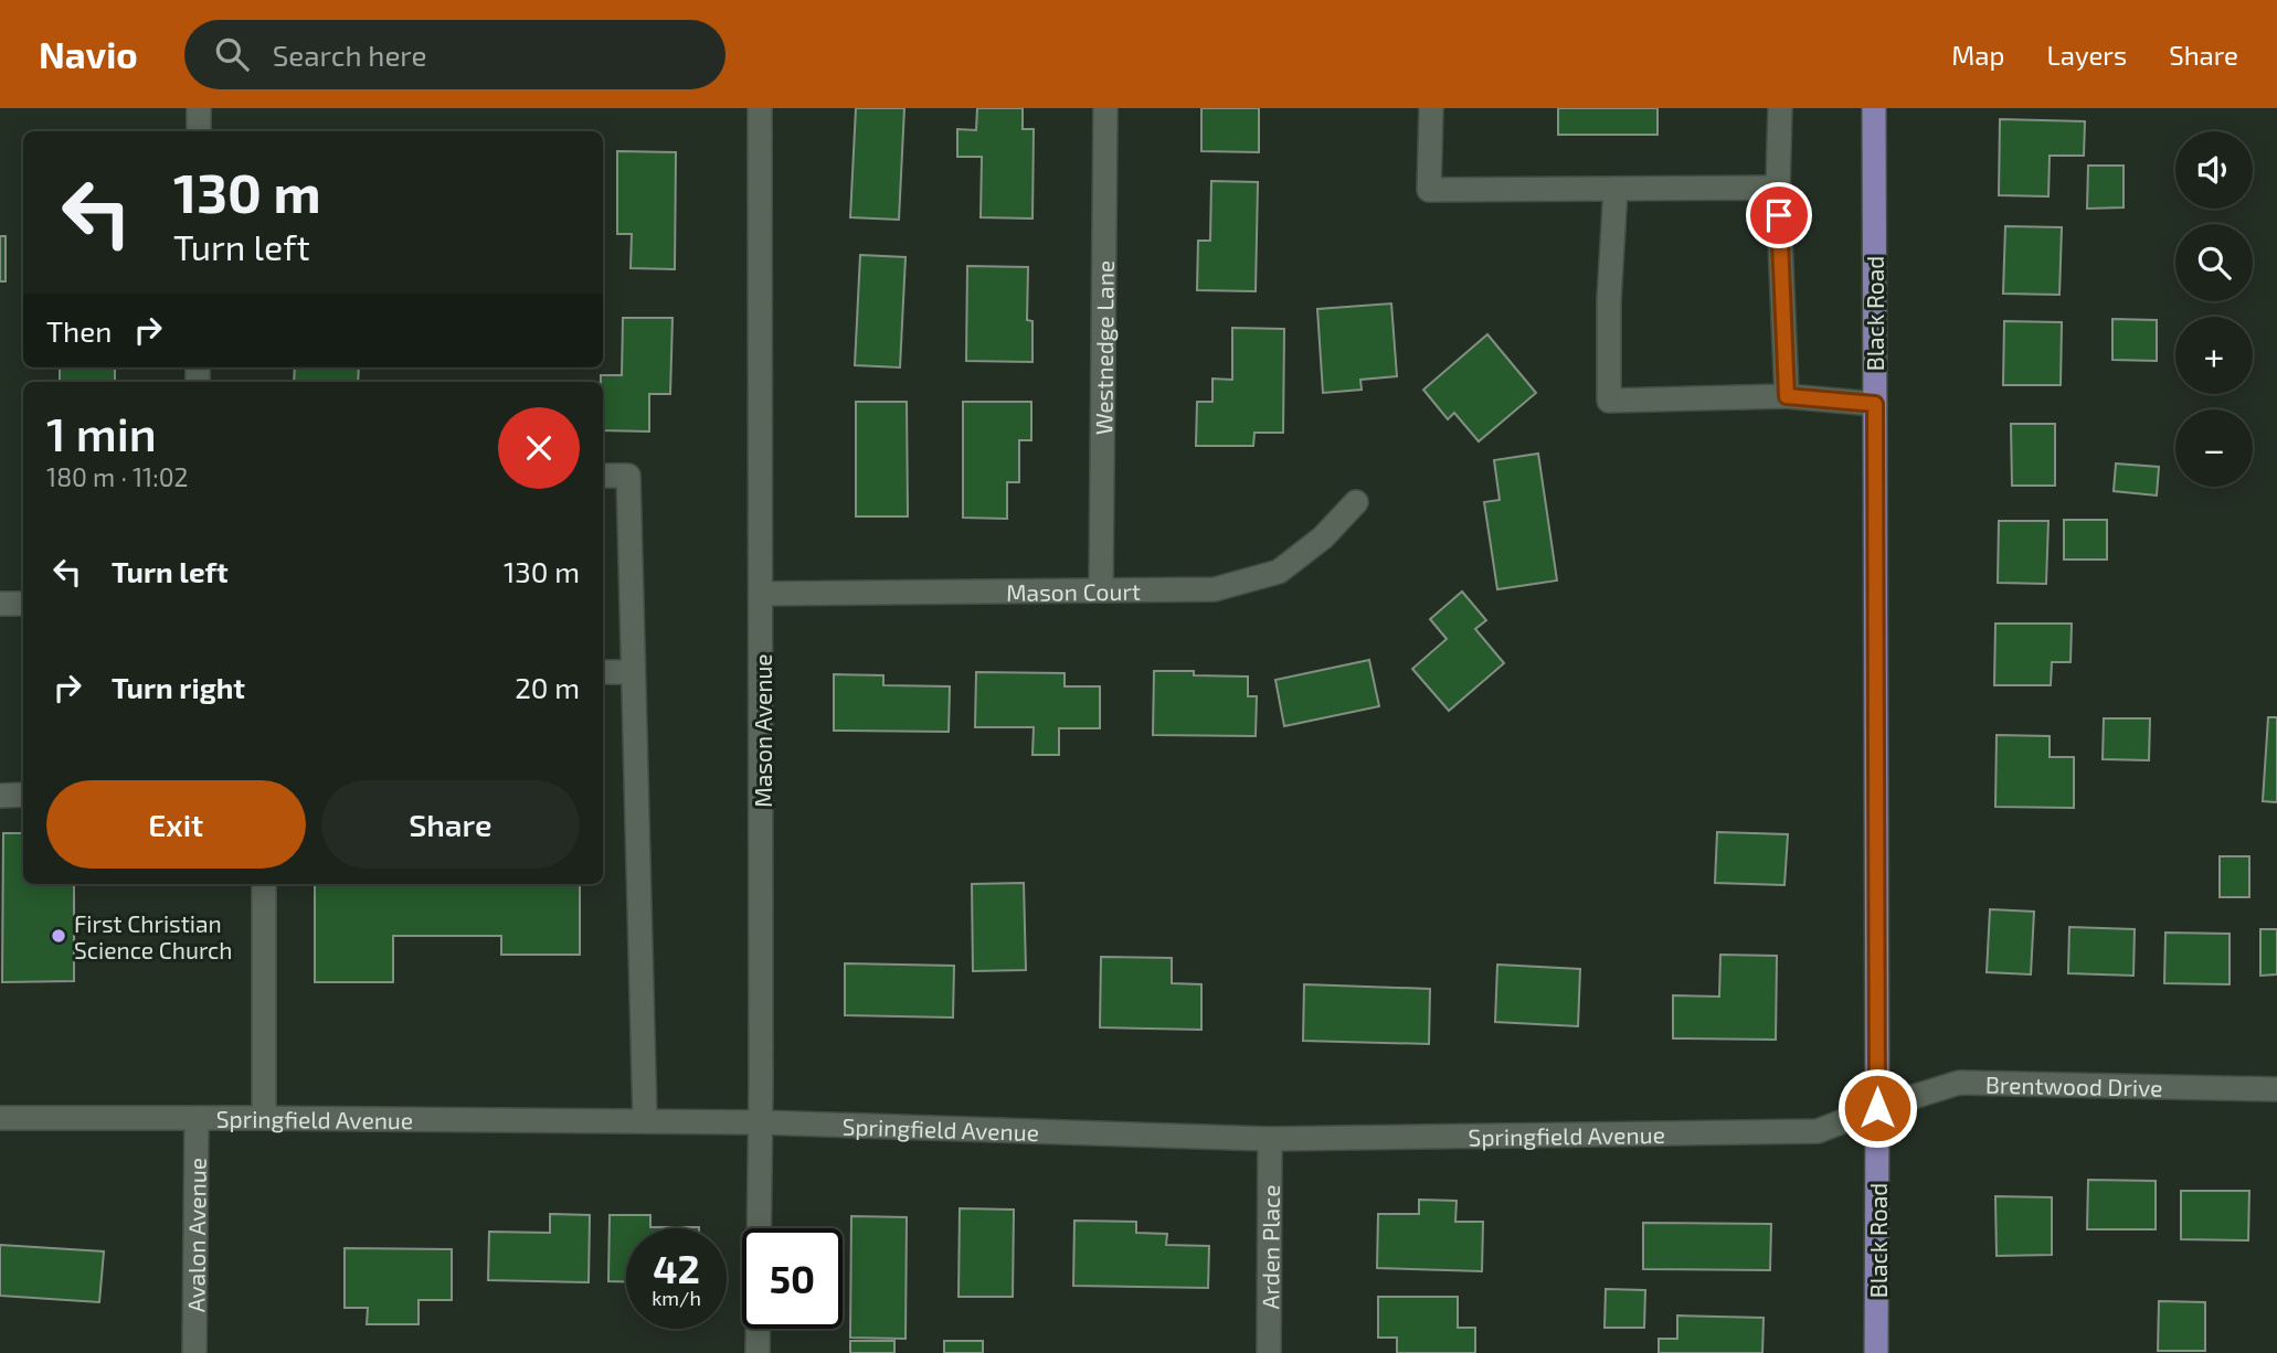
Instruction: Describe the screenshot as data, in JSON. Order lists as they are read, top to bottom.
{
  "streets": {
    "main road": ["Black Road"],
    "street": [
      "Westnedge Lane",
      "Mason Court",
      "Mason Avenue",
      "Brentwood Drive",
      "Springfield Avenue",
      "Avalon Avenue",
      "Arden Place"
    ]
  },
  "crossings": [
    ["Black Road", "Brentwood Drive"],
    ["Black Road", "Springfield Avenue"],
    ["Westnedge Lane", "Mason Court"],
    ["Mason Court", "Mason Avenue"],
    ["Mason Avenue", "Springfield Avenue"],
    ["Brentwood Drive", "Springfield Avenue"],
    ["Springfield Avenue", "Avalon Avenue"],
    ["Springfield Avenue", "Arden Place"]
  ],
  "places": ["First Christian Science Church"],
  "page": {
    "header": "Navio",
    "search": "Search here",
    "nav": ["Map", "Layers", "Share"],
    "map_buttons": ["+", "−"],
    "turn": ["130 m", "Turn left"],
    "then": "Then",
    "heading": ["1 min", "180 m · 11:02"],
    "list": [
      {
        "name": "Turn left",
        "value": "130 m"
      },
      {
        "name": "Turn right",
        "value": "20 m"
      }
    ],
    "buttons": ["Exit", "Share"],
    "speed": "42 km/h",
    "limit": "50"
  }
}
